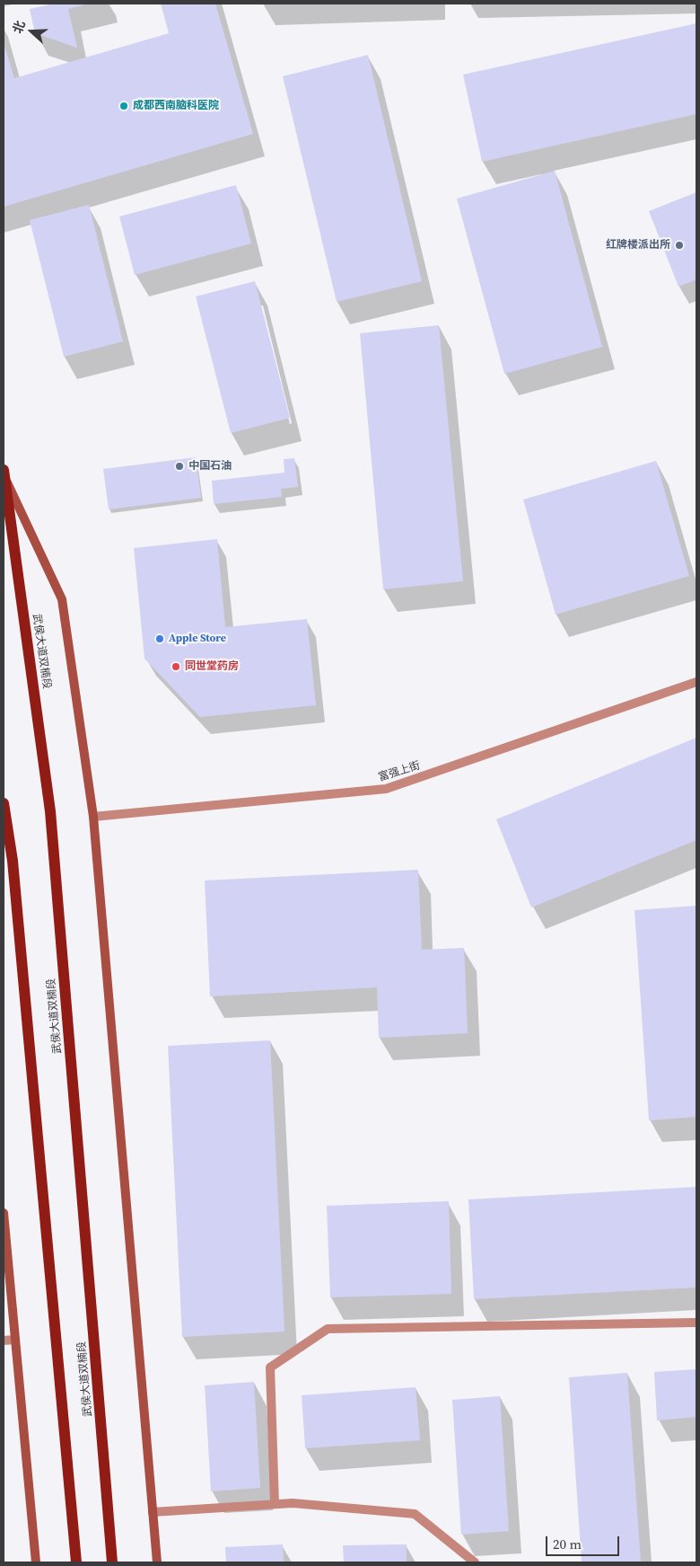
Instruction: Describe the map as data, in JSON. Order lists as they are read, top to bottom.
{
  "streets": {
    "main road": ["武侯大道双楠段"],
    "street": ["富强上街"]
  },
  "places": [
    "成都西南脑科医院",
    "红牌楼派出所",
    "中国石油",
    "Apple Store",
    "同世堂药房"
  ],
  "scale_bar": "20 m",
  "north": "left"
}
